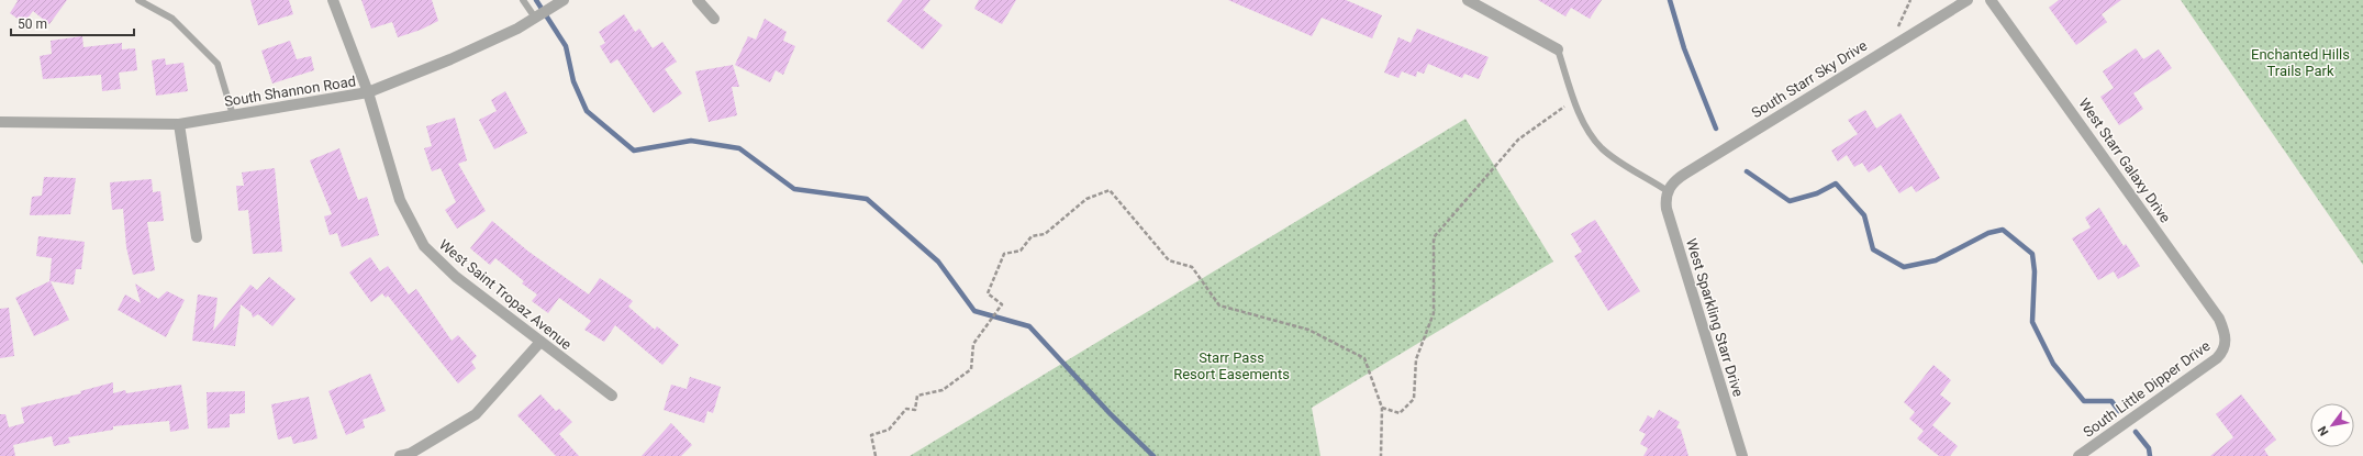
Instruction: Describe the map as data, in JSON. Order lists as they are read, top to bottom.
{
  "streets": {
    "street": [
      "South Starr Sky Drive",
      "South Shannon Road",
      "West Starr Galaxy Drive",
      "West Saint Tropaz Avenue",
      "West Sparkling Starr Drive",
      "South Little Dipper Drive"
    ]
  },
  "crossings": [
    ["South Starr Sky Drive", "West Sparkling Starr Drive"],
    ["South Shannon Road", "West Saint Tropaz Avenue"],
    ["West Starr Galaxy Drive", "South Little Dipper Drive"]
  ],
  "parks": ["Enchanted Hills Trails Park", "Starr Pass Resort Easements"],
  "scale_bar": "50 m",
  "north": "bottom left"
}
